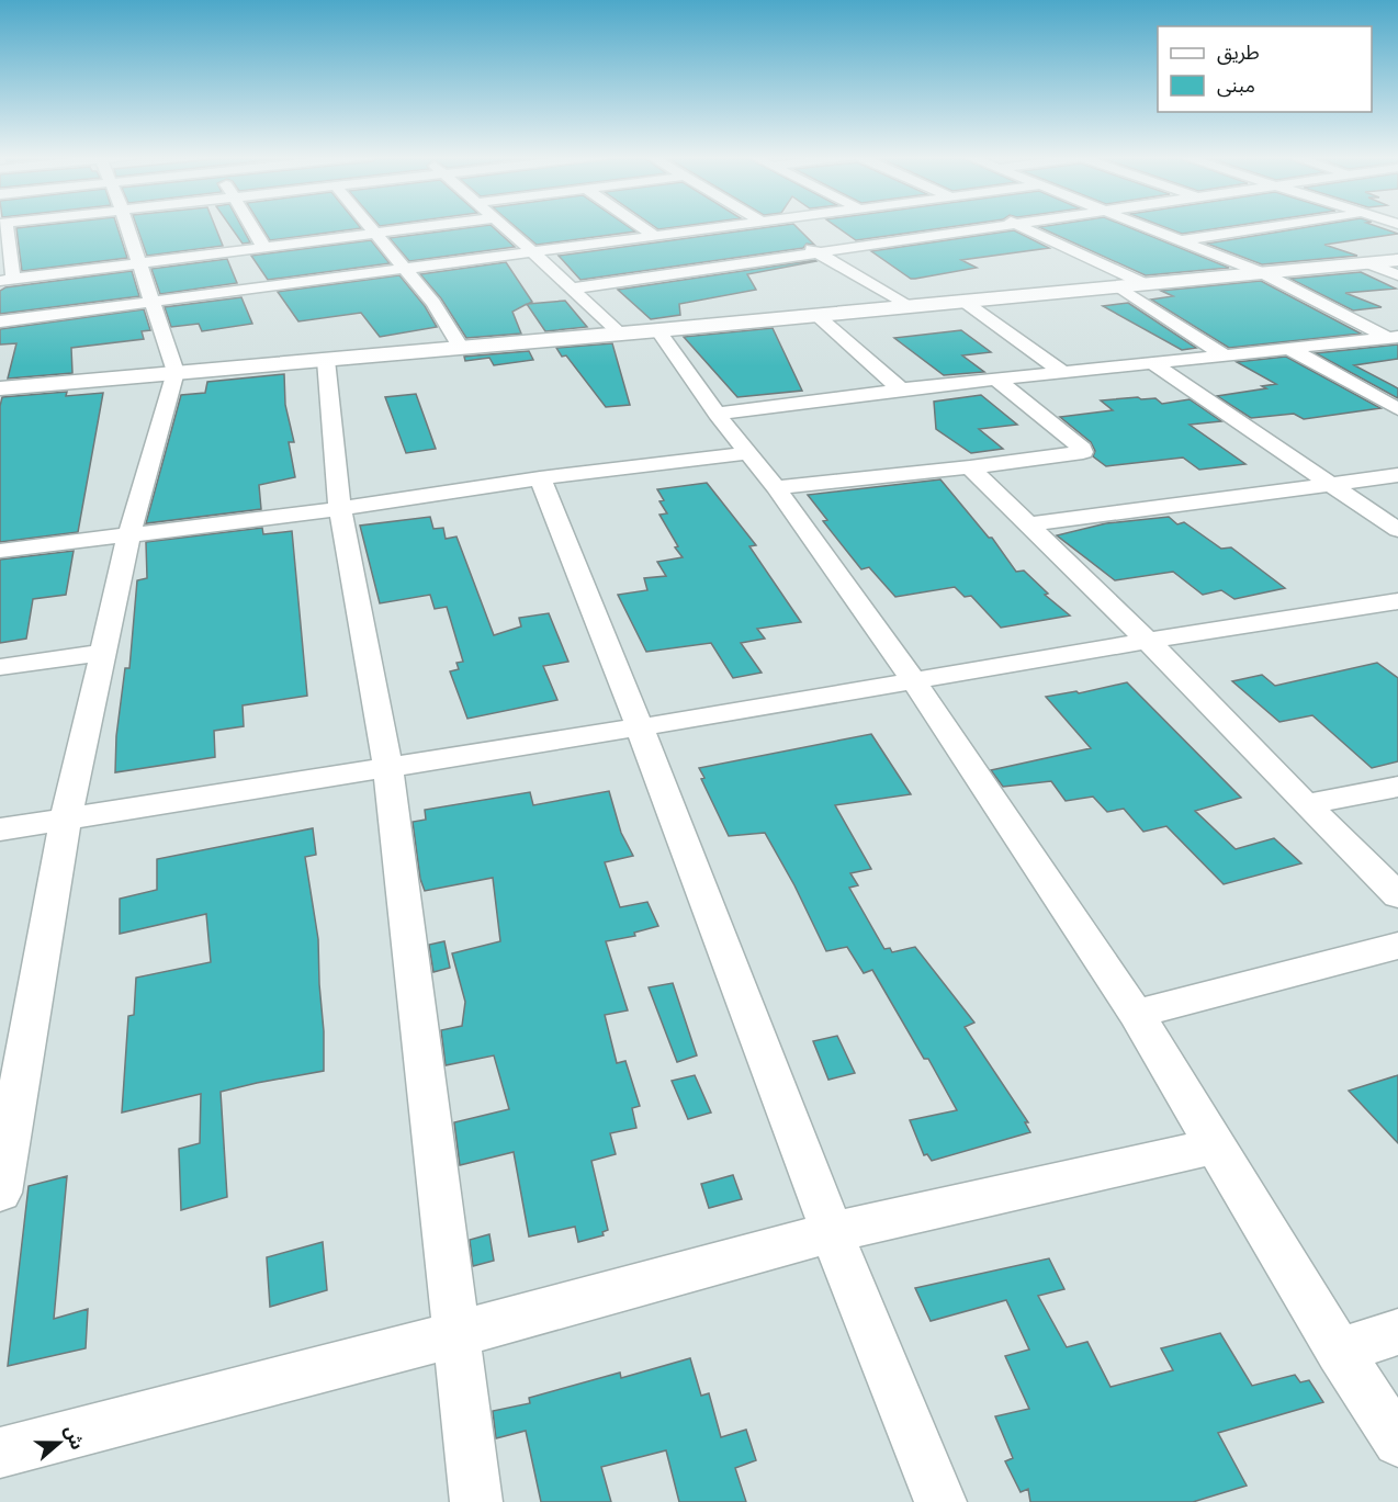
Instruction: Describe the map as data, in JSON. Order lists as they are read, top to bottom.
{
  "legend": ["طريق", "مبنى"],
  "north": "right"
}
